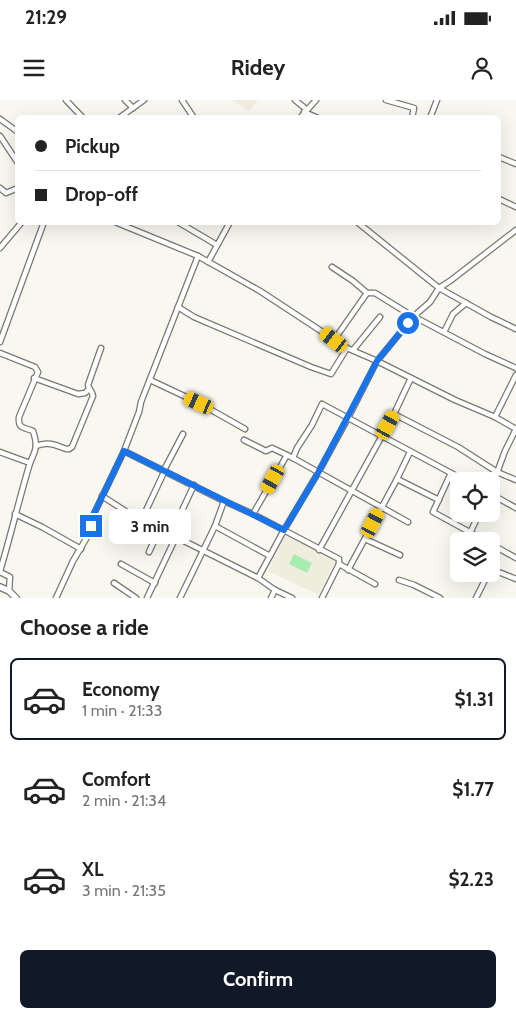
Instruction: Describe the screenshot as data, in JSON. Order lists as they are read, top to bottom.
{
  "page": {
    "status": "21:29",
    "header": "Ridey",
    "banner": ["Pickup", "Drop-off"],
    "bubble": "3 min",
    "heading": "Choose a ride",
    "list": [
      {
        "name": "Economy",
        "note": "1 min · 21:33",
        "value": "$1.31"
      },
      {
        "name": "Comfort",
        "note": "2 min · 21:34",
        "value": "$1.77"
      },
      {
        "name": "XL",
        "note": "3 min · 21:35",
        "value": "$2.23"
      }
    ],
    "buttons": "Confirm"
  }
}
